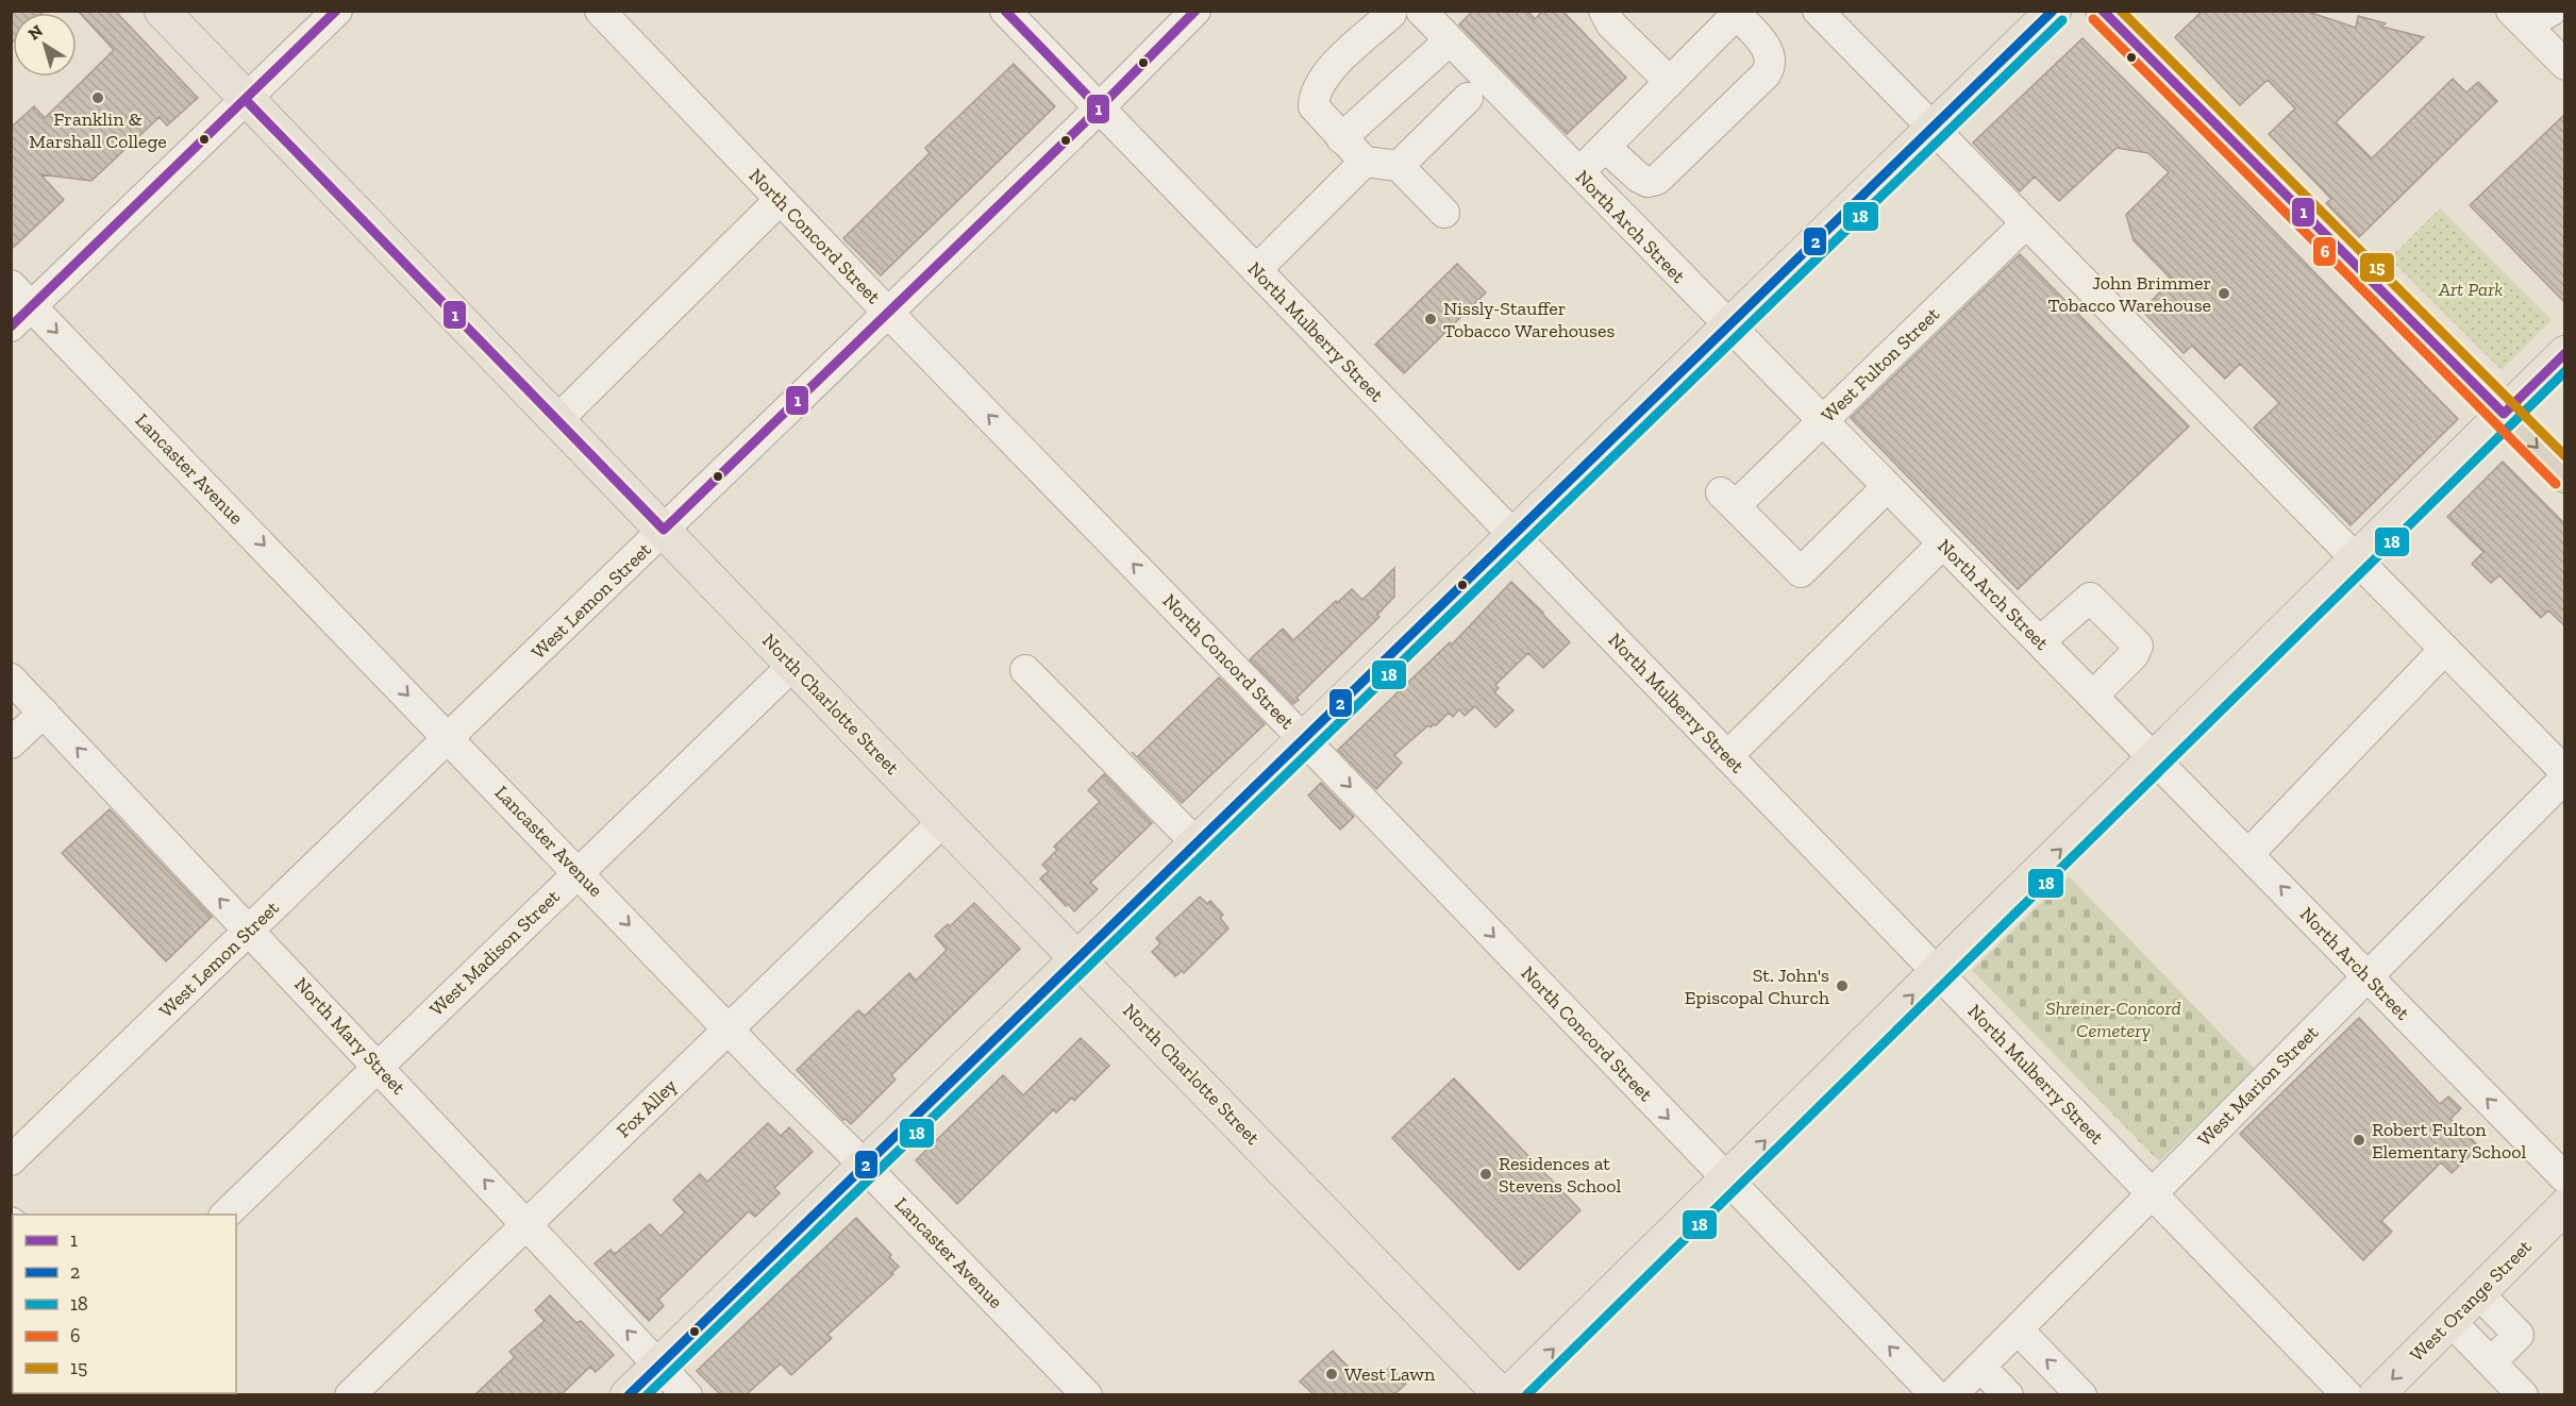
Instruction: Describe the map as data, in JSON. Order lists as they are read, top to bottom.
{
  "streets": {
    "main road": ["North Charlotte Street", "West Orange Street"],
    "street": [
      "North Arch Street",
      "North Concord Street",
      "North Mulberry Street",
      "West Fulton Street",
      "Lancaster Avenue",
      "West Lemon Street",
      "West Madison Street",
      "North Mary Street",
      "West Marion Street",
      "Fox Alley"
    ]
  },
  "crossings": [
    ["North Arch Street", "West Fulton Street"],
    ["North Arch Street", "West Marion Street"],
    ["North Concord Street", "West Lemon Street"],
    ["North Mulberry Street", "West Lemon Street"],
    ["North Mulberry Street", "West Marion Street"],
    ["Lancaster Avenue", "West Lemon Street"],
    ["Lancaster Avenue", "West Madison Street"],
    ["Lancaster Avenue", "Fox Alley"],
    ["West Lemon Street", "North Charlotte Street"],
    ["West Lemon Street", "North Mary Street"],
    ["North Charlotte Street", "West Madison Street"],
    ["North Charlotte Street", "Fox Alley"],
    ["West Madison Street", "North Mary Street"],
    ["North Mary Street", "Fox Alley"]
  ],
  "one_way": ["Lancaster Avenue", "North Mary Street", "West Orange Street"],
  "parks": ["Art Park", "Shreiner-Concord Cemetery"],
  "places": [
    "Franklin & Marshall College",
    "John Brimmer Tobacco Warehouse",
    "Nissly-Stauffer Tobacco Warehouses",
    "St. John's Episcopal Church",
    "Robert Fulton Elementary School",
    "Residences at Stevens School",
    "West Lawn"
  ],
  "lines": [
    "transit line 1",
    "transit line 2",
    "transit line 15",
    "transit line 6",
    "transit line 18"
  ],
  "legend": [
    "1",
    "2",
    "18",
    "6",
    "15"
  ],
  "north": "top left"
}
